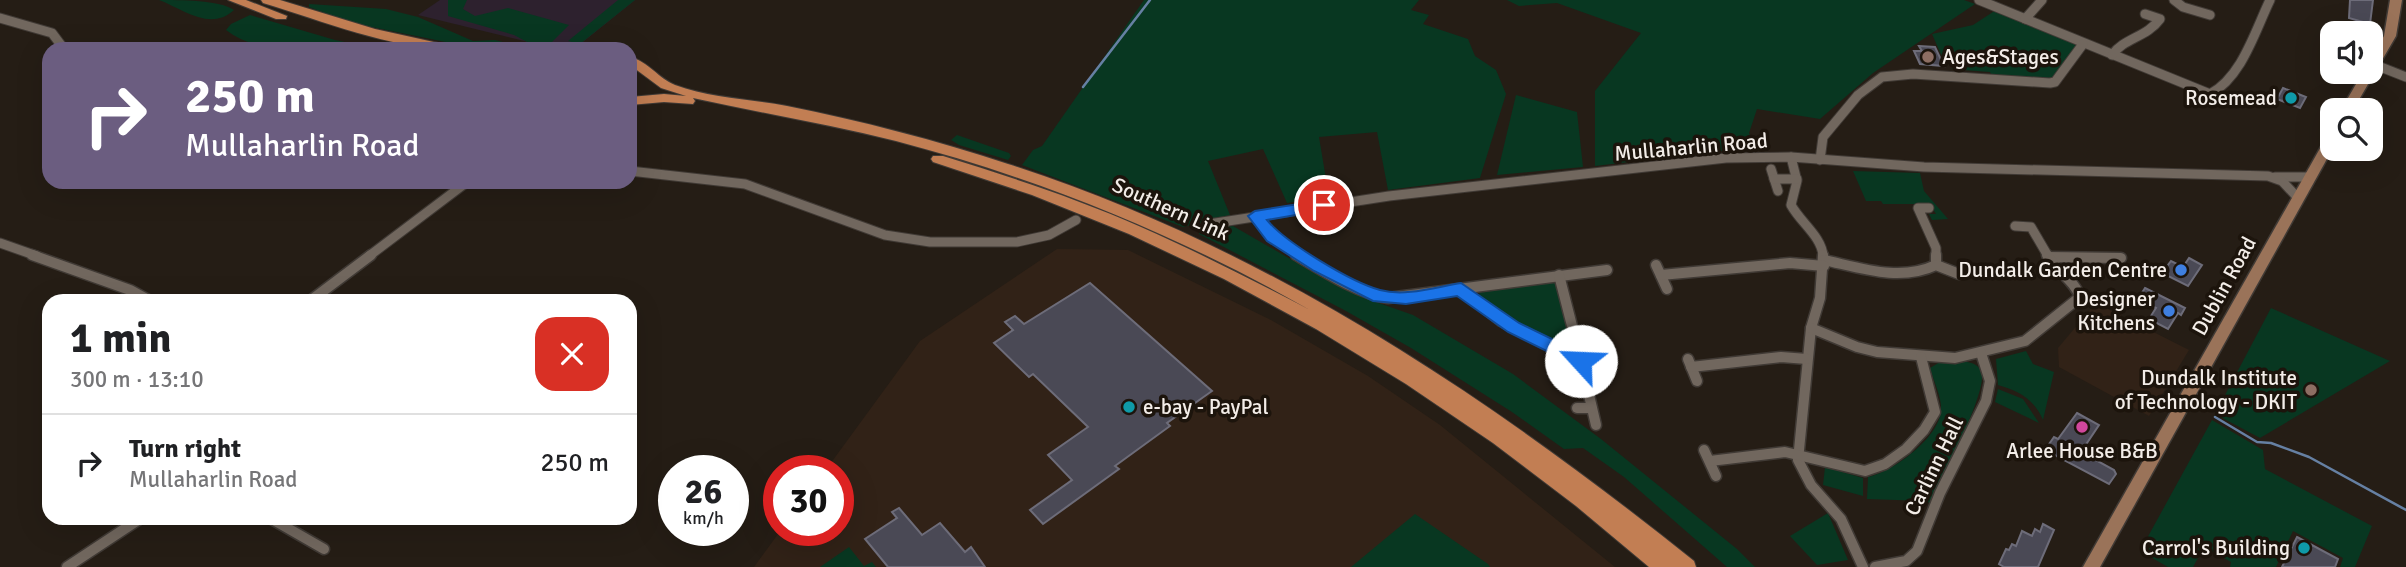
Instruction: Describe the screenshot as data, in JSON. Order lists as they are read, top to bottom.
{
  "streets": {
    "main road": ["Southern Link", "Dublin Road"],
    "street": ["Mullaharlin Road", "Carlinn Hall"]
  },
  "crossings": [
    ["Mullaharlin Road", "Dublin Road"]
  ],
  "places": [
    "Ages&Stages",
    "Rosemead",
    "Dundalk Garden Centre",
    "Designer Kitchens",
    "Dundalk Institute of Technology - DKIT",
    "e-bay - PayPal",
    "Arlee House B&B",
    "Carrol's Building"
  ],
  "page": {
    "turn": ["250 m", "Mullaharlin Road"],
    "heading": ["1 min", "300 m · 13:10"],
    "list": [
      {
        "name": "Turn right",
        "note": "Mullaharlin Road",
        "value": "250 m"
      }
    ],
    "speed": "26 km/h",
    "limit": "30"
  }
}
